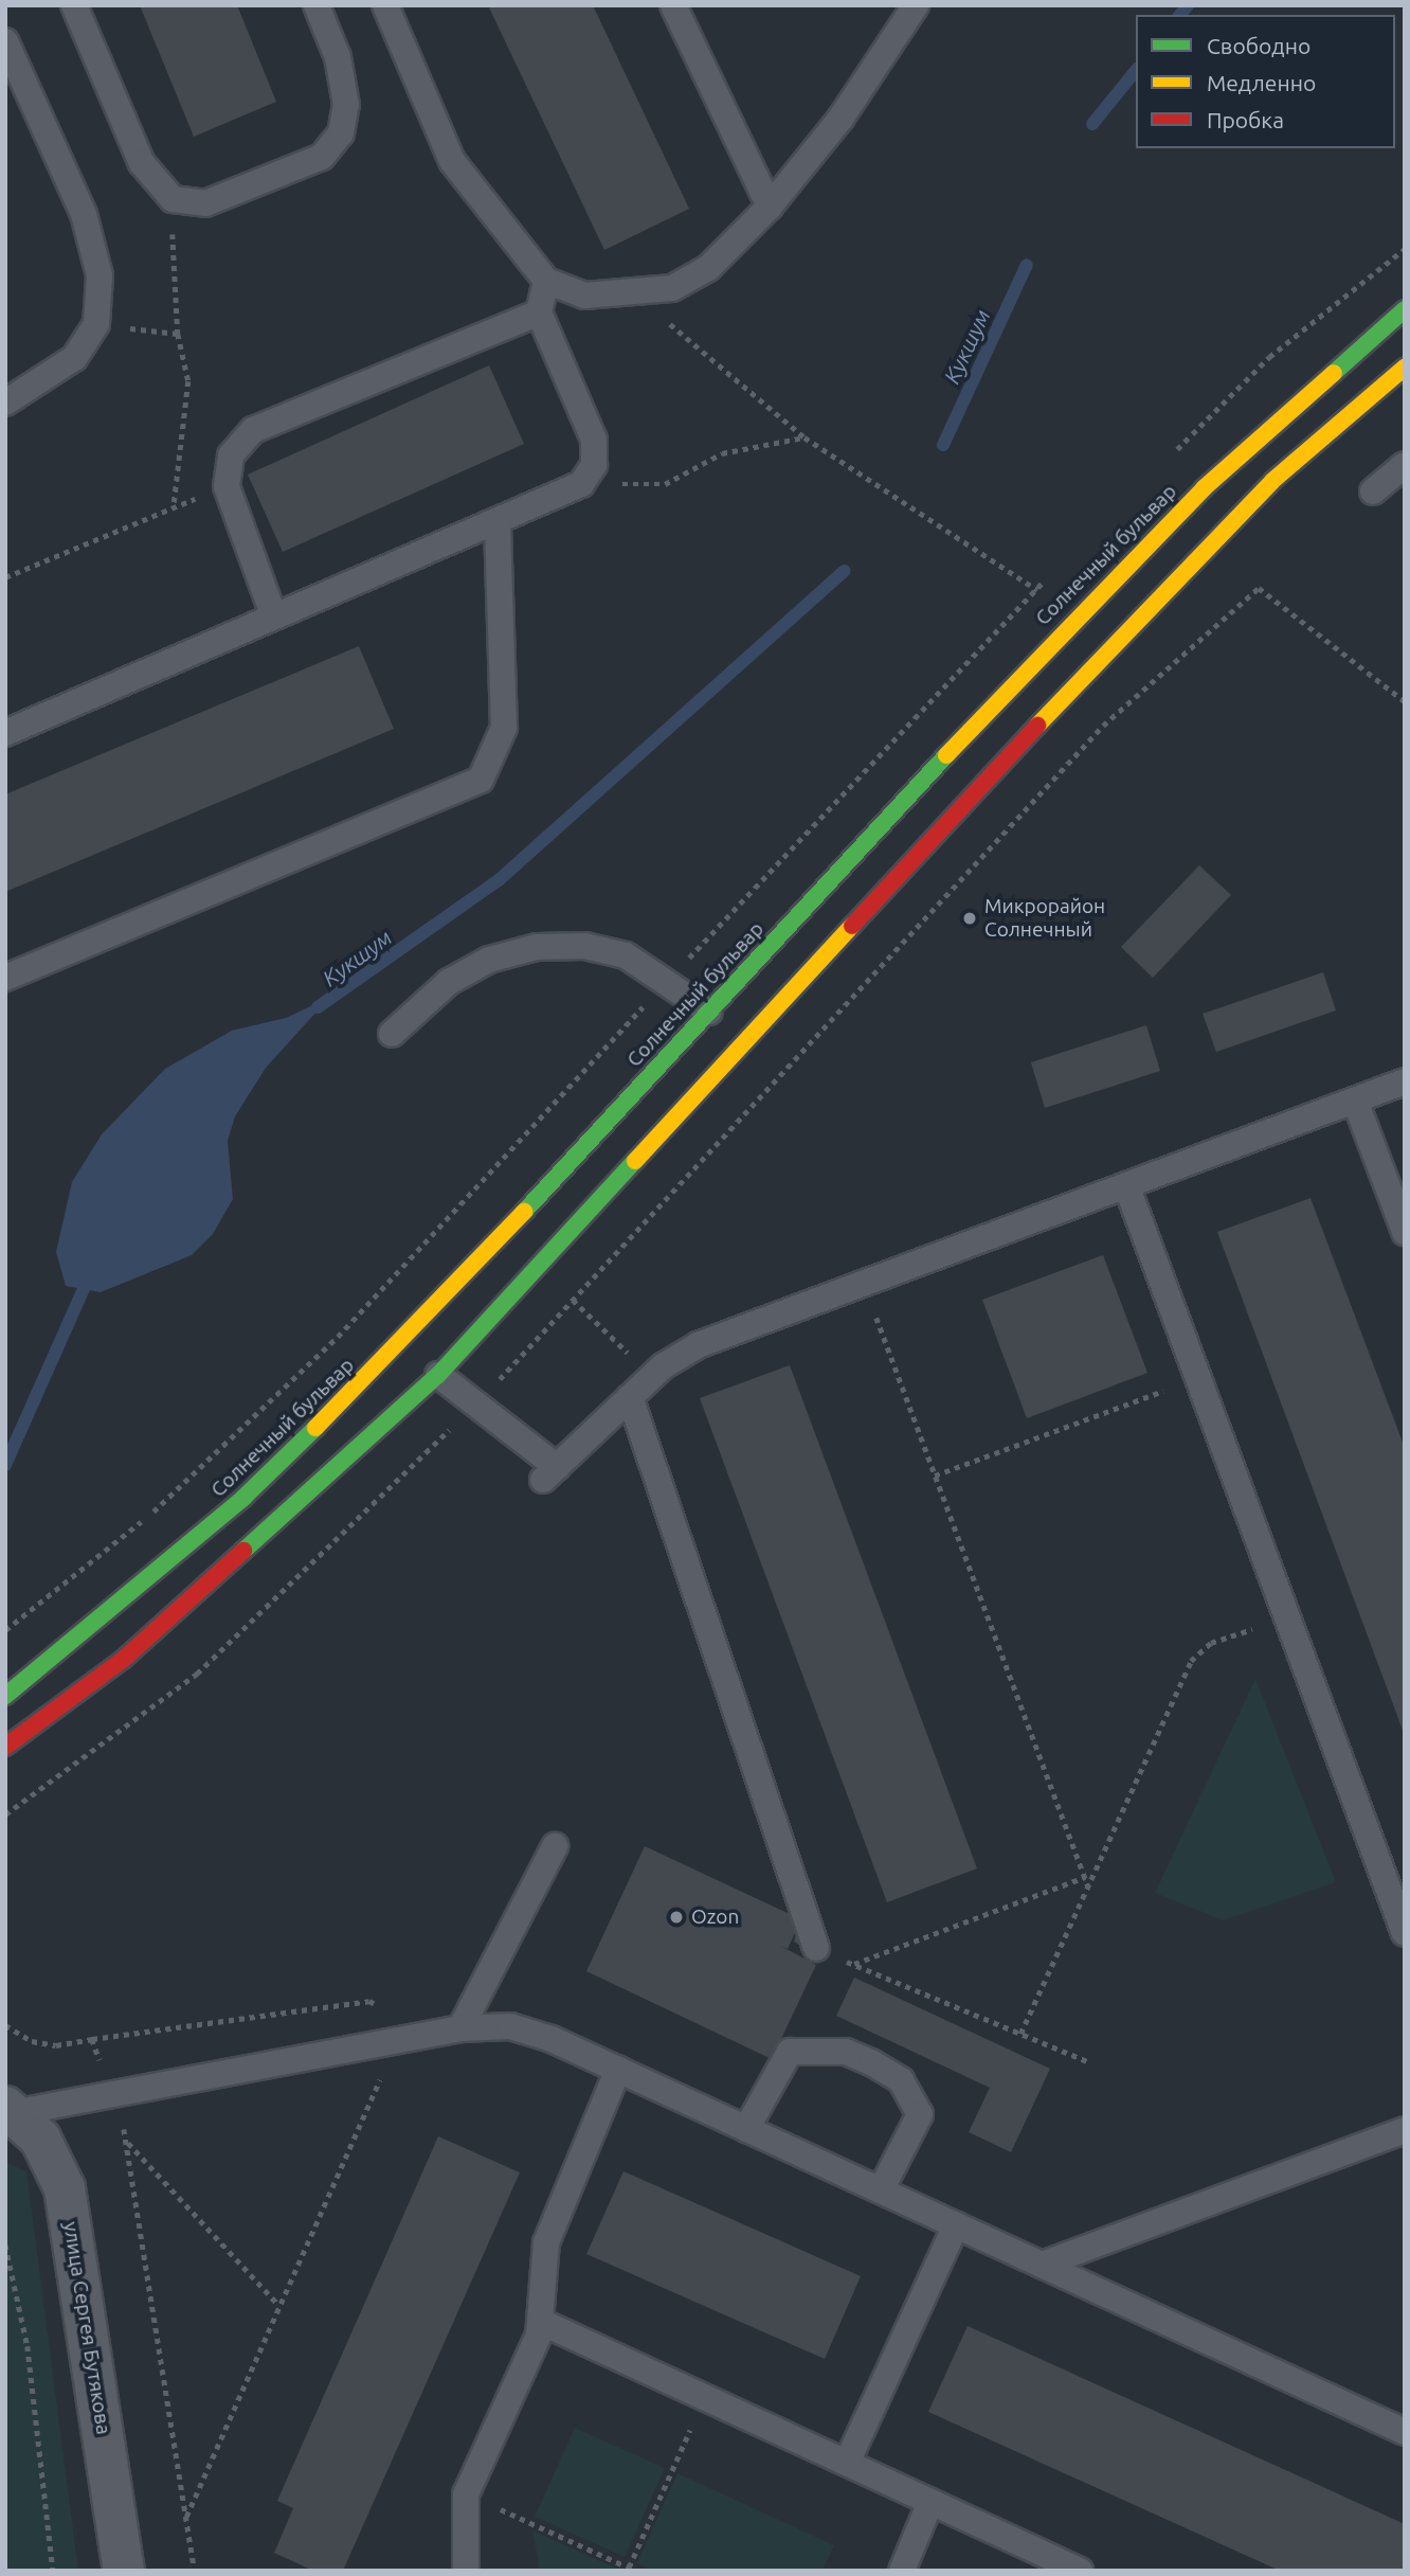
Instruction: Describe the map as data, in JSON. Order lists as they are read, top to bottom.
{
  "streets": {
    "street": ["Солнечный бульвар", "улица Сергея Бутякова"]
  },
  "water": ["Кукшум"],
  "places": ["Микрорайон Солнечный", "Ozon"],
  "legend": ["Свободно", "Медленно", "Пробка"]
}
